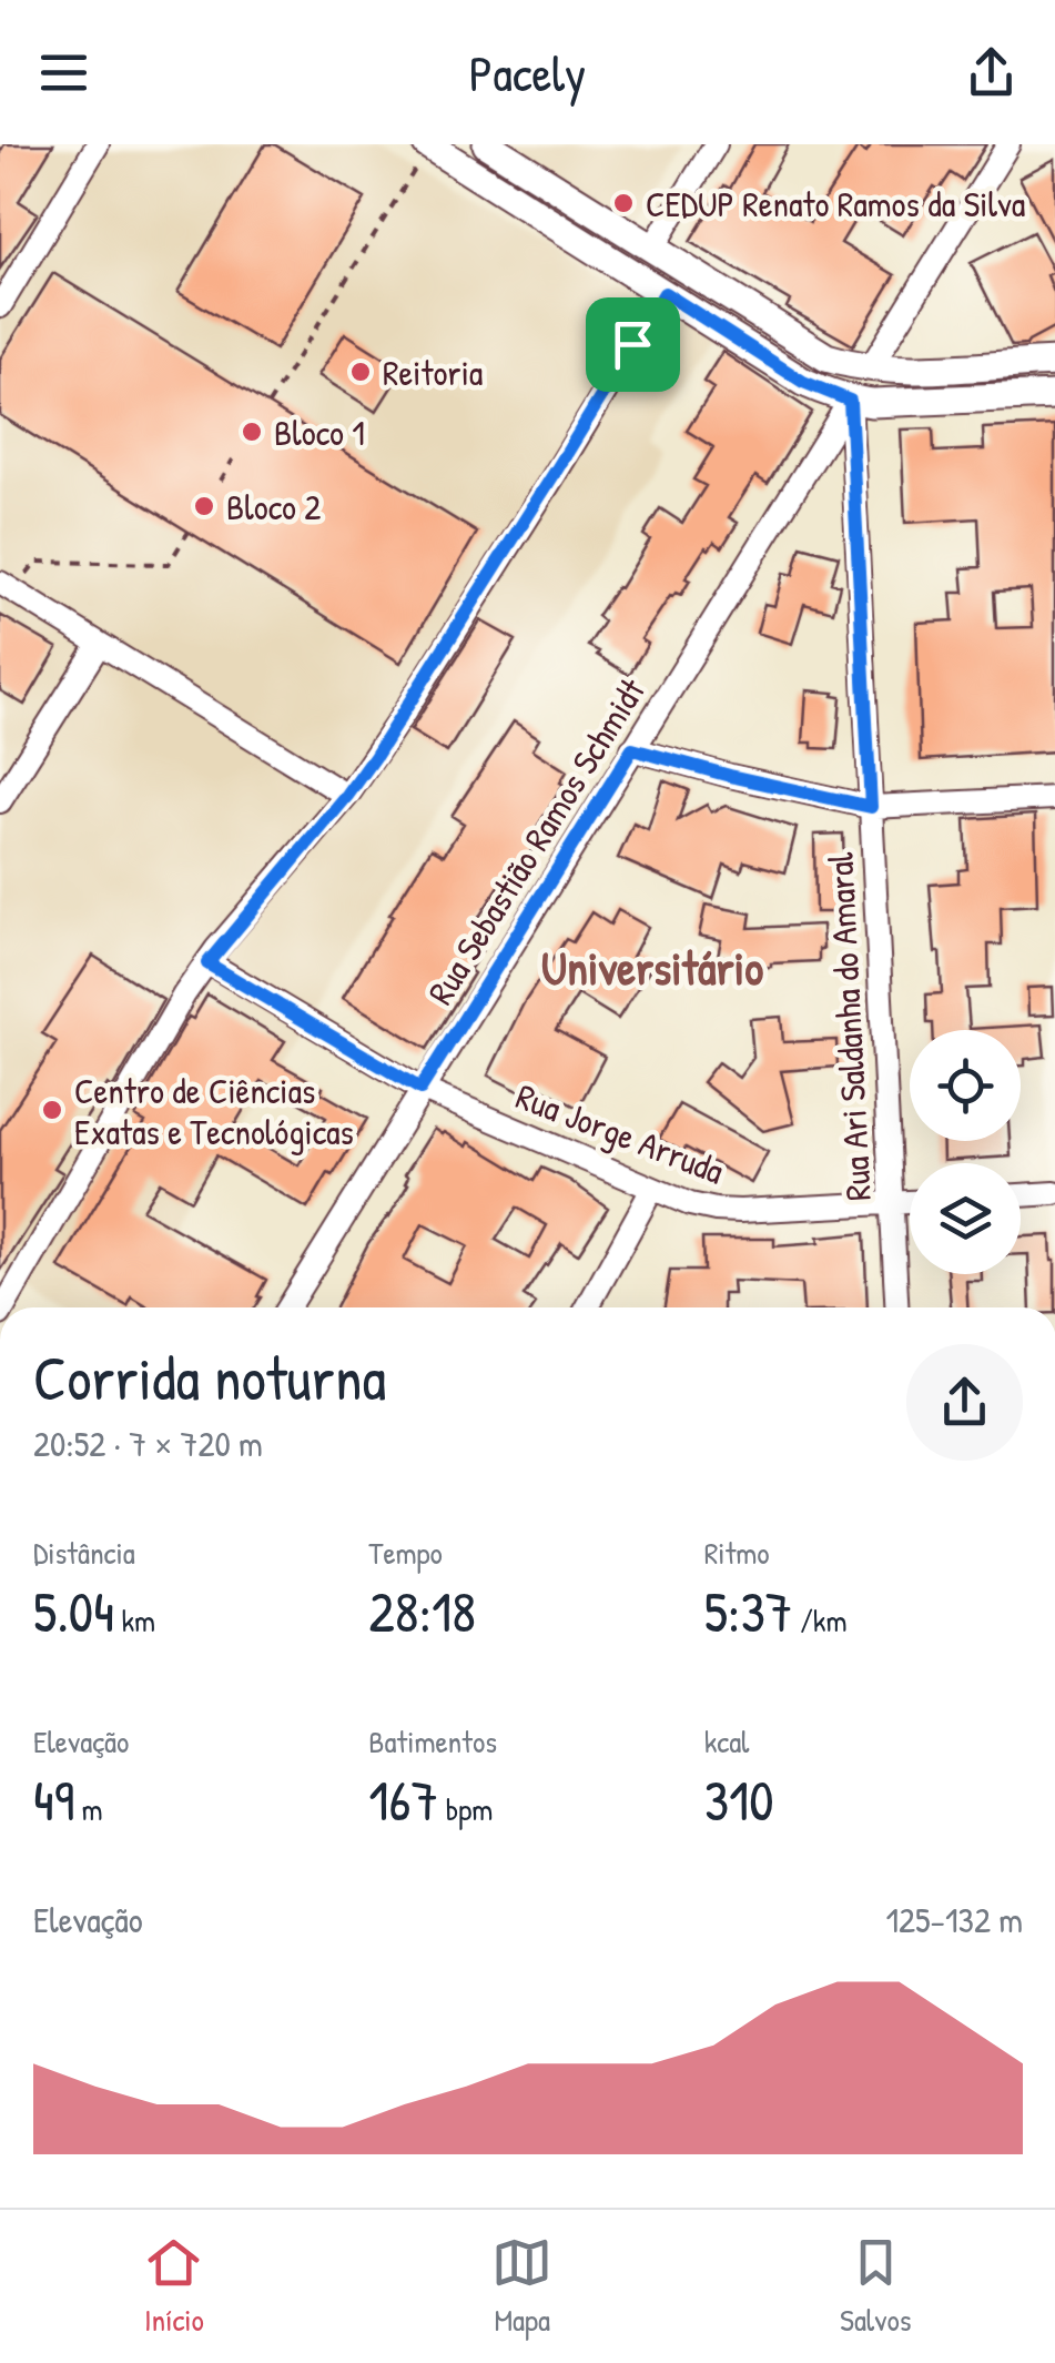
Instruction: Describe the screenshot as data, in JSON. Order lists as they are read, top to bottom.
{
  "streets": {
    "street": ["Rua Sebastião Ramos Schmidt", "Rua Ari Saldanha do Amaral", "Rua Jorge Arruda"]
  },
  "crossings": [
    ["Rua Sebastião Ramos Schmidt", "Rua Ari Saldanha do Amaral"],
    ["Rua Sebastião Ramos Schmidt", "Rua Jorge Arruda"],
    ["Rua Ari Saldanha do Amaral", "Rua Jorge Arruda"]
  ],
  "districts": ["Universitário"],
  "places": [
    "CEDUP Renato Ramos da Silva",
    "Reitoria",
    "Bloco 1",
    "Bloco 2",
    "Centro de Ciências Exatas e Tecnológicas"
  ],
  "page": {
    "header": "Pacely",
    "heading": ["Corrida noturna", "20:52 · 7 × 720 m"],
    "stats": [
      ["Distância", "5.04 km"],
      ["Tempo", "28:18"],
      ["Ritmo", "5:37 /km"],
      ["Elevação", "49 m"],
      ["Batimentos", "167 bpm"],
      ["kcal", "310"]
    ],
    "chart": ["Elevação", "125–132 m"],
    "tabs": ["Início", "Mapa", "Salvos"]
  }
}
